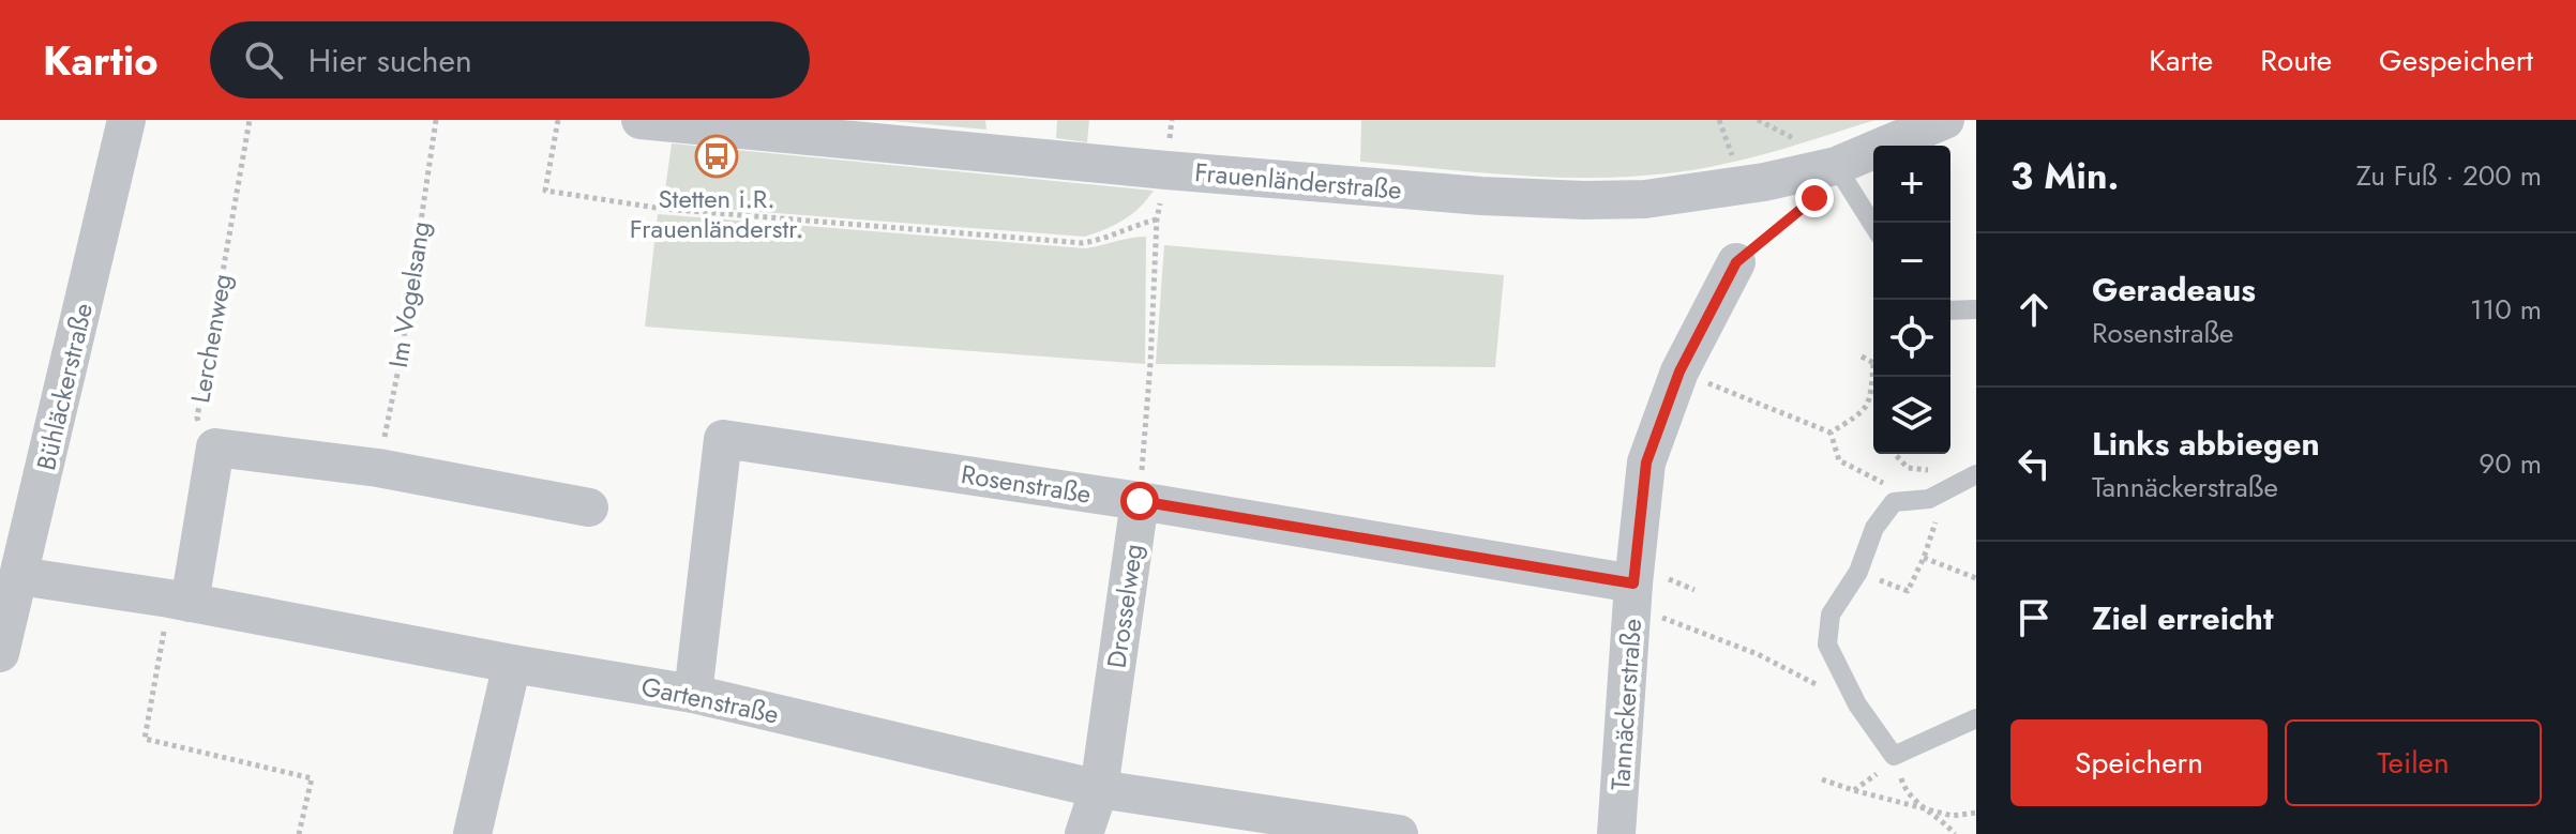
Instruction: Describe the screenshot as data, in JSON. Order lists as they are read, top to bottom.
{
  "streets": {
    "street": [
      "Frauenländerstraße",
      "Bühläckerstraße",
      "Rosenstraße",
      "Drosselweg",
      "Gartenstraße",
      "Tannäckerstraße"
    ],
    "path": ["Im Vogelsang", "Lerchenweg"]
  },
  "crossings": [
    ["Bühläckerstraße", "Gartenstraße"],
    ["Rosenstraße", "Drosselweg"],
    ["Rosenstraße", "Gartenstraße"],
    ["Rosenstraße", "Tannäckerstraße"],
    ["Drosselweg", "Gartenstraße"]
  ],
  "places": {
    "bus stop": ["Stetten i.R. Frauenländerstr."]
  },
  "page": {
    "header": "Kartio",
    "search": "Hier suchen",
    "nav": ["Karte", "Route", "Gespeichert"],
    "heading": ["3 Min.", "Zu Fuß · 200 m"],
    "map_buttons": ["+", "−"],
    "list": [
      ["Geradeaus", "Rosenstraße", "110 m"],
      ["Links abbiegen", "Tannäckerstraße", "90 m"],
      "Ziel erreicht"
    ],
    "buttons": ["Speichern", "Teilen"]
  }
}
